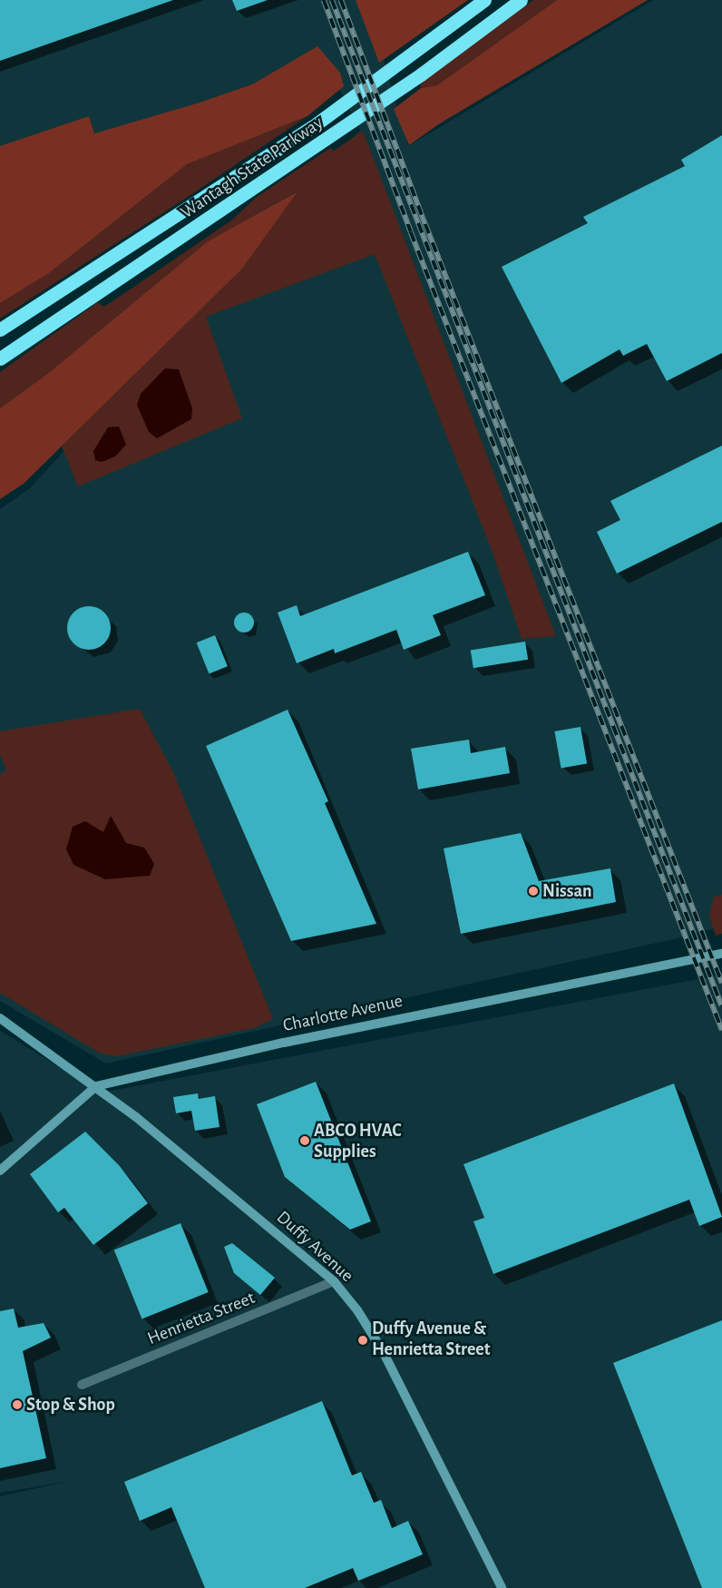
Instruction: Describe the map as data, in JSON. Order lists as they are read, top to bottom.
{
  "streets": {
    "highway": ["Wantagh State Parkway"],
    "street": ["Charlotte Avenue", "Duffy Avenue", "Henrietta Street"]
  },
  "crossings": [
    ["Charlotte Avenue", "Duffy Avenue"],
    ["Duffy Avenue", "Henrietta Street"]
  ],
  "places": [
    "Nissan",
    "ABCO HVAC Supplies",
    "Duffy Avenue & Henrietta Street",
    "Stop & Shop"
  ]
}
